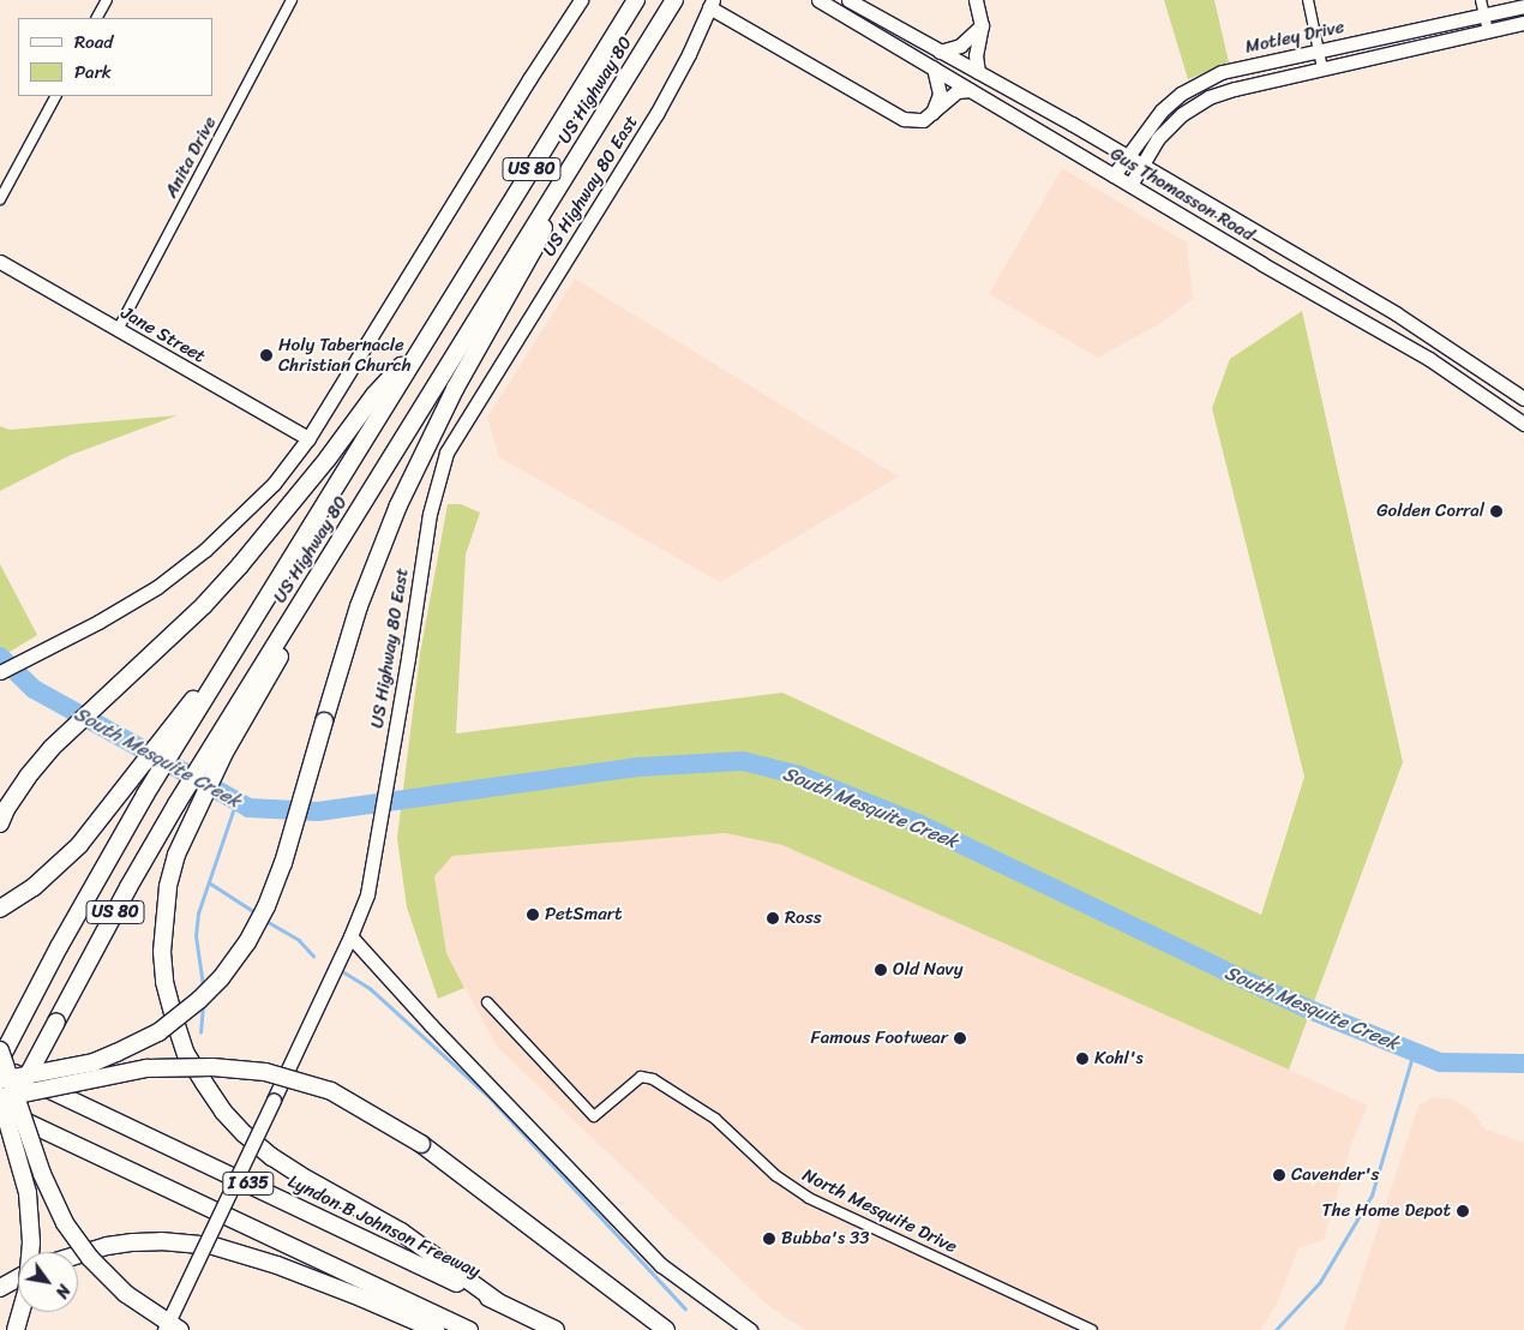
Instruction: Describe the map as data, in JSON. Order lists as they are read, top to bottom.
{
  "streets": {
    "highway": [
      "US Highway 80",
      "US 80",
      "I 635",
      "Lyndon B Johnson Freeway"
    ],
    "main road": [
      "Motley Drive",
      "US Highway 80 East",
      "Gus Thomasson Road",
      "Jane Street"
    ],
    "street": ["Anita Drive", "North Mesquite Drive"]
  },
  "crossings": [
    ["Motley Drive", "Gus Thomasson Road"],
    ["US Highway 80", "US 80"],
    ["Anita Drive", "Jane Street"]
  ],
  "water": ["South Mesquite Creek"],
  "places": [
    "Holy Tabernacle Christian Church",
    "Golden Corral",
    "PetSmart",
    "Ross",
    "Old Navy",
    "Famous Footwear",
    "Kohl's",
    "Cavender's",
    "The Home Depot",
    "Bubba's 33"
  ],
  "legend": ["Road", "Park"],
  "north": "bottom right"
}
